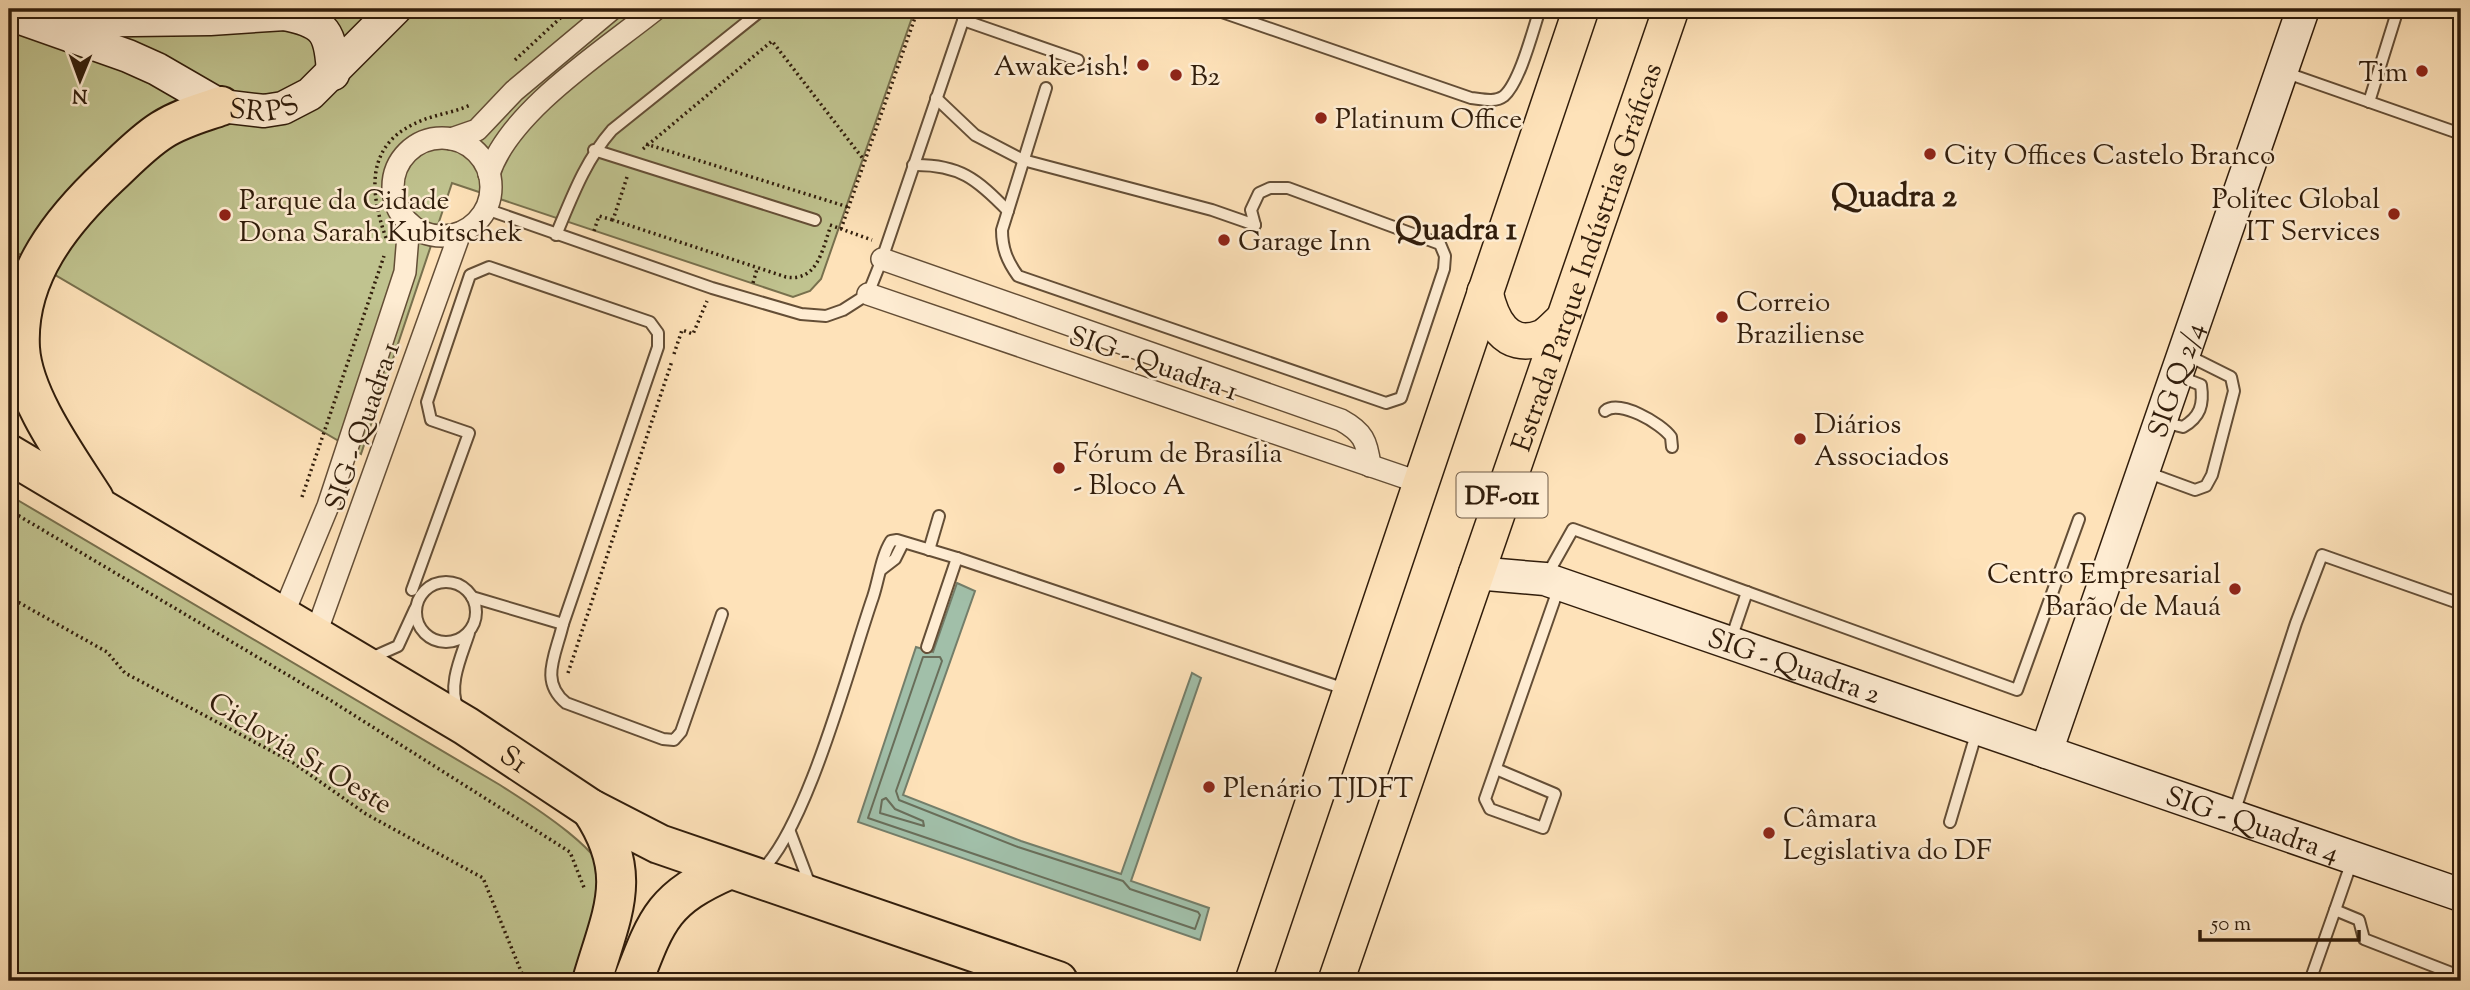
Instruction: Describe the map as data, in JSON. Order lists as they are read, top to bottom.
{
  "streets": {
    "highway": ["S1"],
    "main road": ["Estrada Parque Indústrias Gráficas", "DF-011"],
    "street": [
      "SRPS",
      "SIG - Quadra 1",
      "SIG Q 2/4",
      "SIG - Quadra 2",
      "SIG - Quadra 4"
    ],
    "path": ["Ciclovia S1 Oeste"]
  },
  "crossings": [
    ["Estrada Parque Indústrias Gráficas", "SIG - Quadra 2"],
    ["SIG - Quadra 1", "DF-011"],
    ["SIG - Quadra 1", "S1"],
    ["SIG Q 2/4", "SIG - Quadra 2"],
    ["SIG Q 2/4", "SIG - Quadra 4"],
    ["SIG - Quadra 2", "SIG - Quadra 4"]
  ],
  "districts": ["Quadra 2", "Quadra 1"],
  "places": [
    "Awake-ish!",
    "Tim",
    "B2",
    "Platinum Office",
    "City Offices Castelo Branco",
    "Politec Global IT Services",
    "Parque da Cidade Dona Sarah Kubitschek",
    "Garage Inn",
    "Correio Braziliense",
    "Diários Associados",
    "Fórum de Brasília - Bloco A",
    "Centro Empresarial Barão de Mauá",
    "Plenário TJDFT",
    "Câmara Legislativa do DF"
  ],
  "scale_bar": "50 m",
  "north": "bottom"
}
